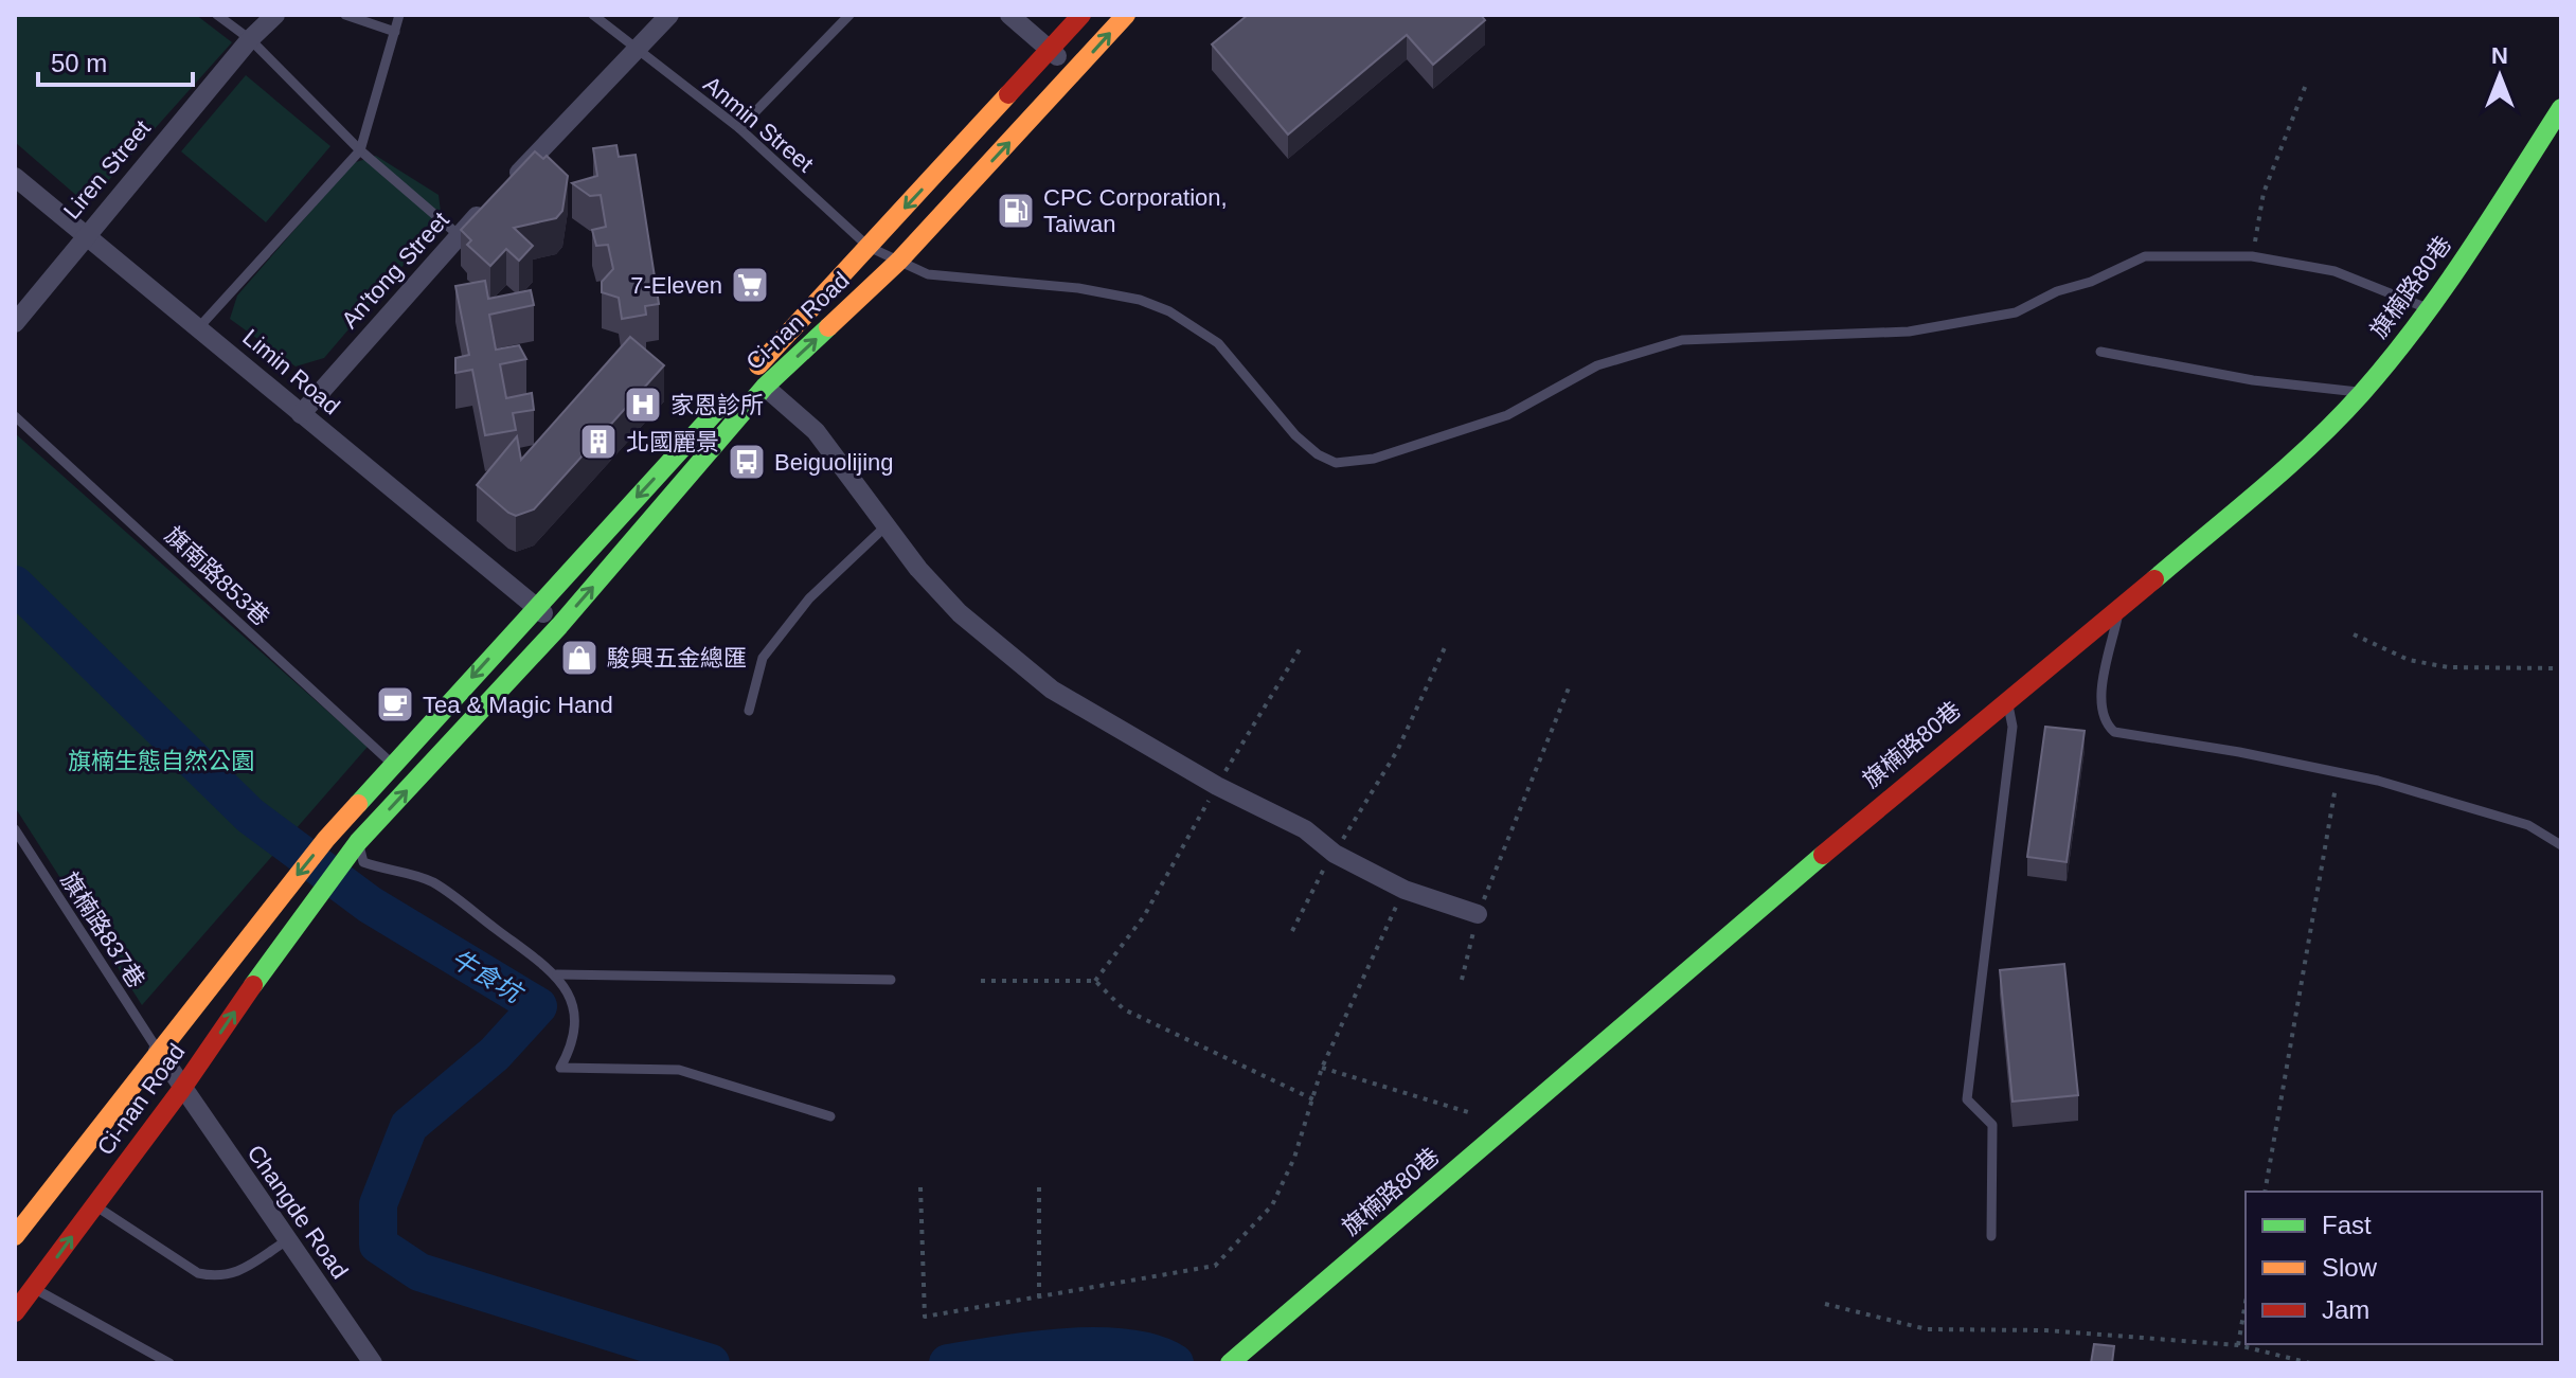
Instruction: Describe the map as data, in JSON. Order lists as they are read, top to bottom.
{
  "streets": {
    "main road": ["旗楠路80巷", "Ci-nan Road"],
    "street": [
      "Liren Street",
      "An'tong Street",
      "Limin Road",
      "Changde Road"
    ],
    "lane": ["Anmin Street", "旗南路853巷", "旗楠路837巷"]
  },
  "crossings": [
    ["Anmin Street", "An'tong Street"],
    ["Anmin Street", "旗楠路80巷"],
    ["Anmin Street", "Ci-nan Road"],
    ["Liren Street", "Limin Road"],
    ["An'tong Street", "Limin Road"],
    ["Ci-nan Road", "Limin Road"],
    ["Ci-nan Road", "旗南路853巷"],
    ["Ci-nan Road", "旗楠路837巷"],
    ["Ci-nan Road", "Changde Road"],
    ["旗楠路837巷", "Changde Road"]
  ],
  "water": ["牛食坑"],
  "parks": ["旗楠生態自然公園"],
  "places": {
    "fuel station": ["CPC Corporation, Taiwan"],
    "supermarket": ["7-Eleven"],
    "hospital": ["家恩診所"],
    "building": ["北國麗景"],
    "bus stop": ["Beiguolijing"],
    "shop": ["駿興五金總匯"],
    "cafe": ["Tea & Magic Hand"]
  },
  "legend": ["Fast", "Slow", "Jam"],
  "scale_bar": "50 m",
  "north": "top"
}
